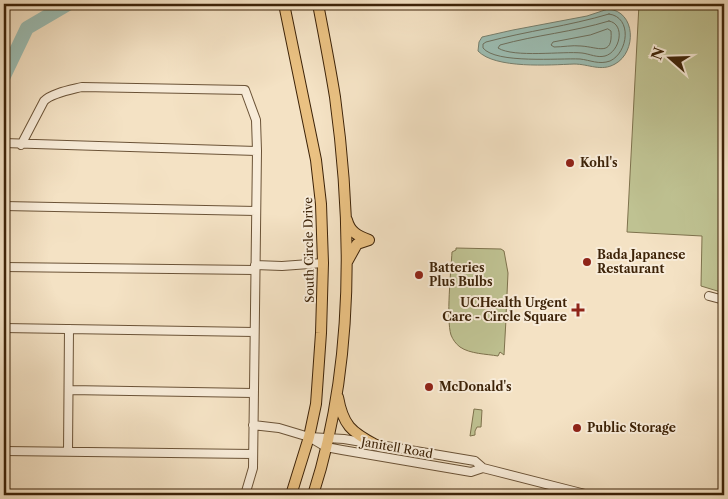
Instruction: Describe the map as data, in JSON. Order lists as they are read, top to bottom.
{
  "streets": {
    "main road": ["South Circle Drive"],
    "street": ["Janitell Road"]
  },
  "crossings": [
    ["South Circle Drive", "Janitell Road"]
  ],
  "places": {
    "other": [
      "Kohl's",
      "Bada Japanese Restaurant",
      "Batteries Plus Bulbs",
      "McDonald's",
      "Public Storage"
    ],
    "health": ["UCHealth Urgent Care - Circle Square"]
  },
  "north": "left"
}
